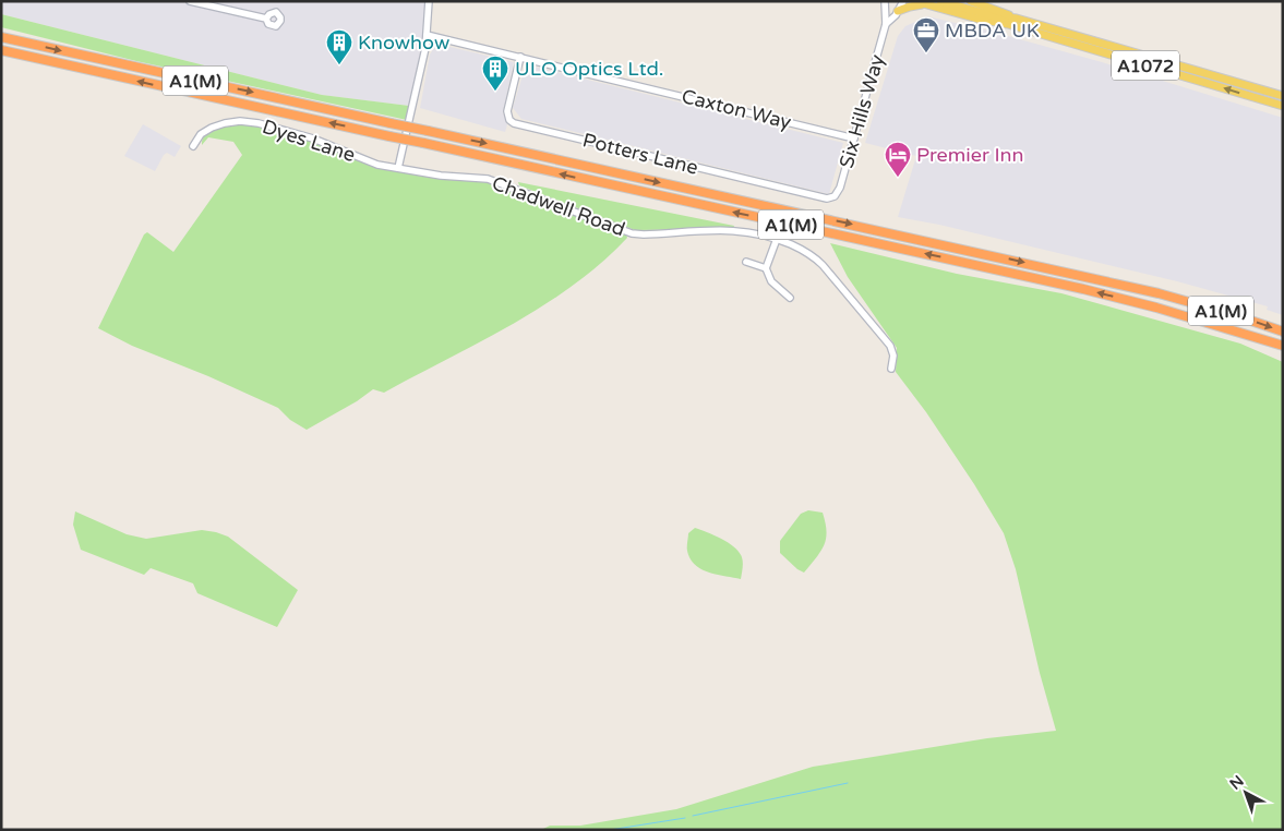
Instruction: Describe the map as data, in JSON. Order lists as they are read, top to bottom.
{
  "streets": {
    "highway": ["A1(M)"],
    "main road": ["A1072"],
    "street": [
      "Caxton Way",
      "Six Hills Way",
      "Dyes Lane",
      "Potters Lane",
      "Chadwell Road"
    ]
  },
  "crossings": [
    ["Caxton Way", "Six Hills Way"],
    ["Caxton Way", "Potters Lane"],
    ["Six Hills Way", "Potters Lane"],
    ["Dyes Lane", "Chadwell Road"]
  ],
  "places": {
    "office": ["MBDA UK"],
    "building": ["Knowhow", "ULO Optics Ltd."],
    "hotel": ["Premier Inn"]
  },
  "north": "top left"
}
